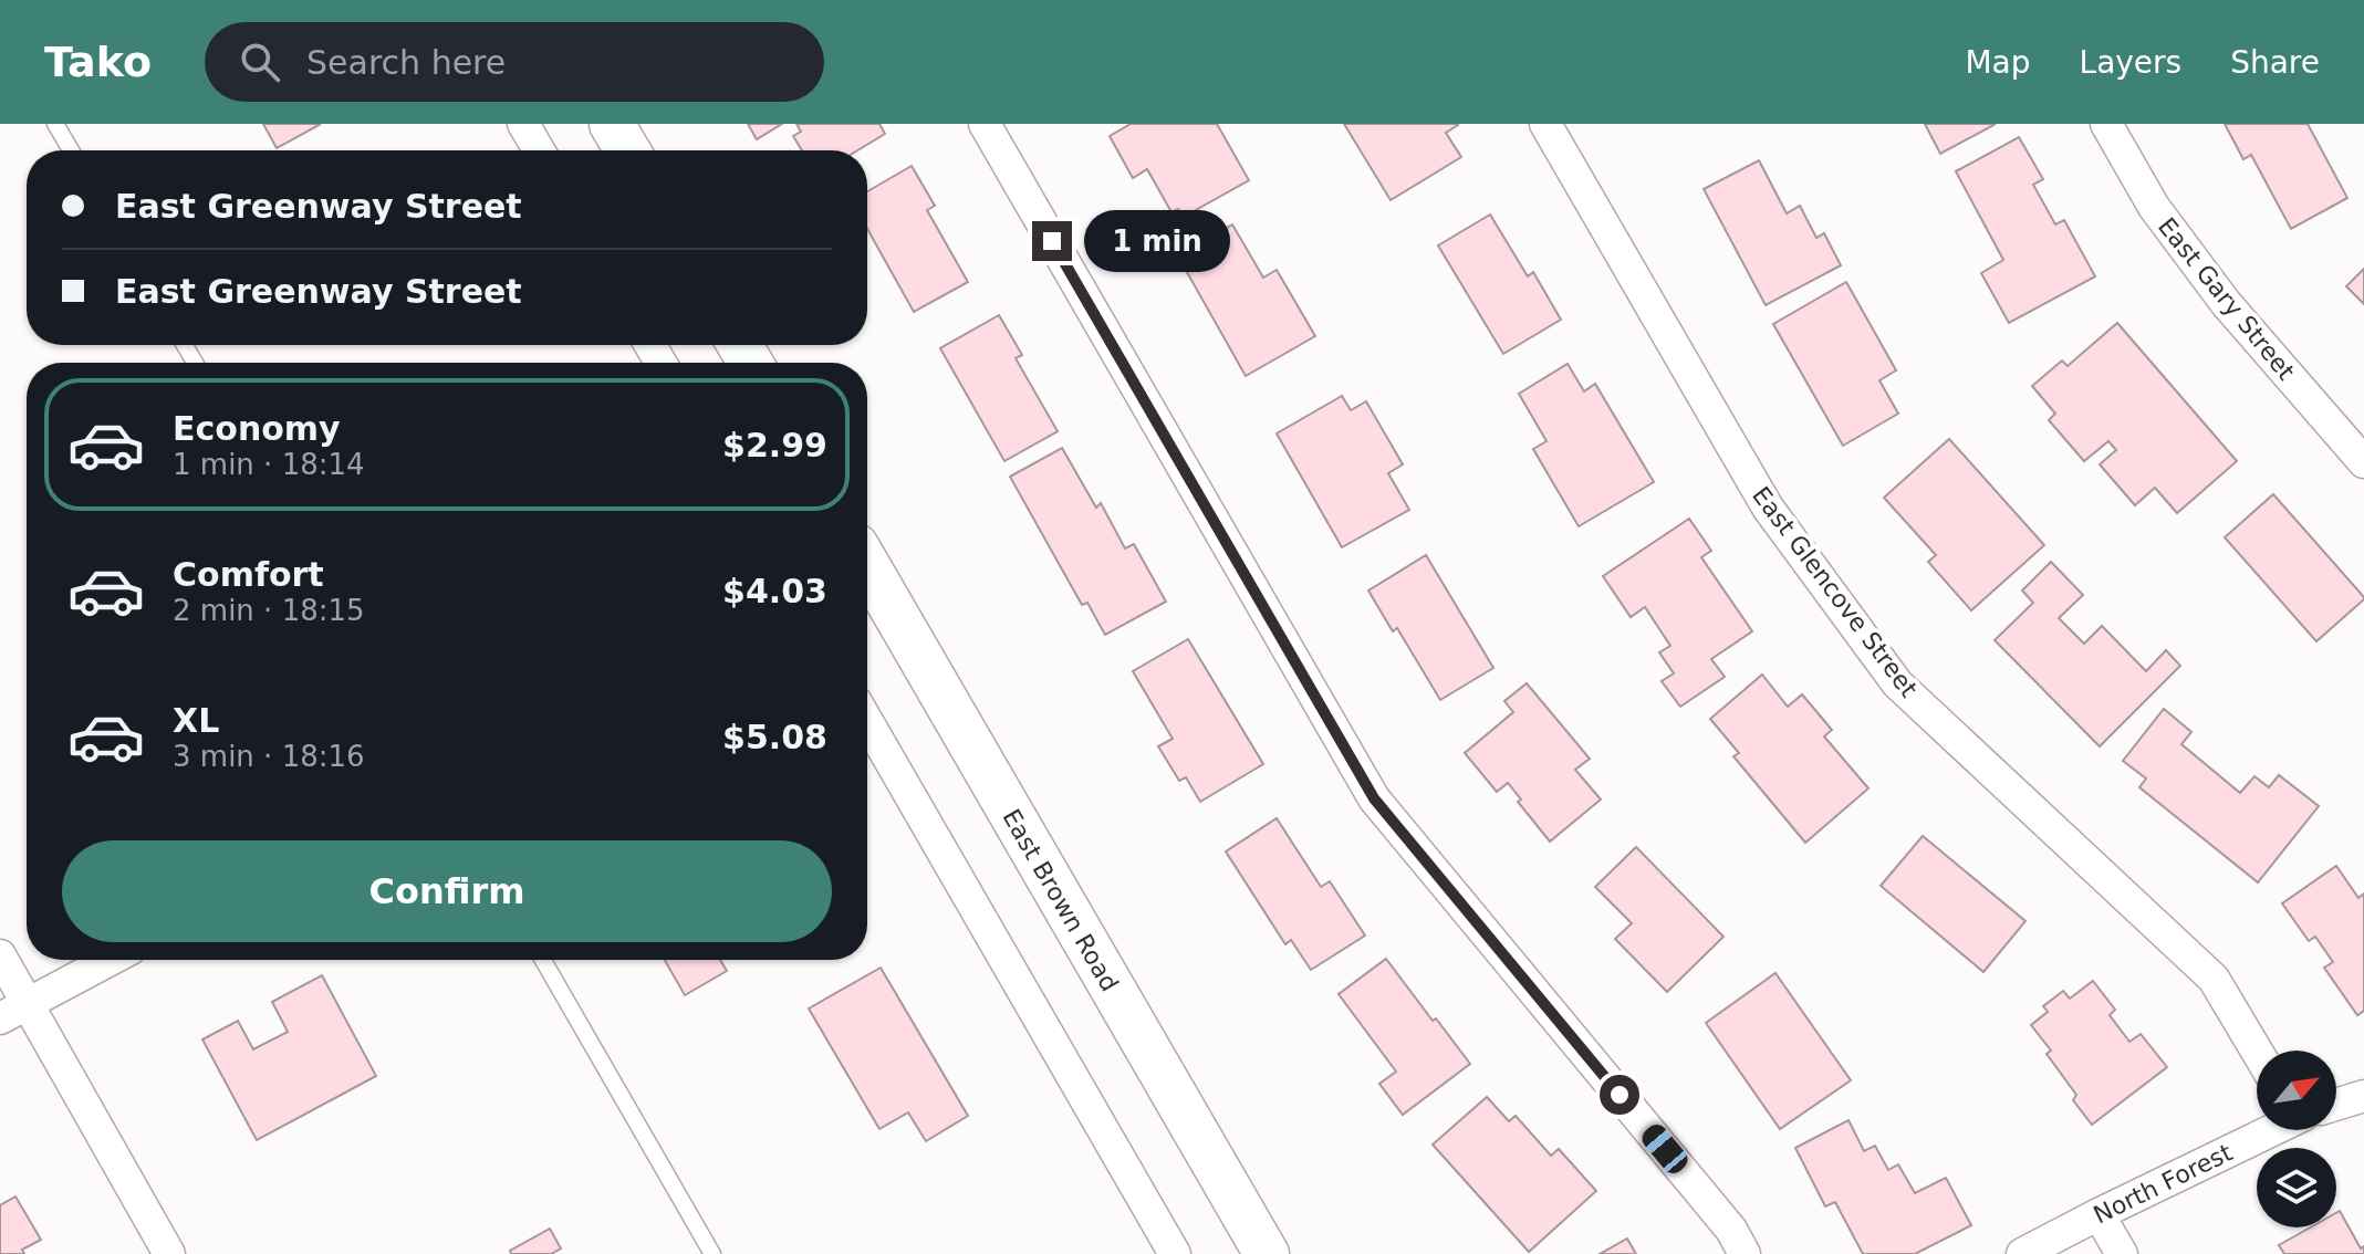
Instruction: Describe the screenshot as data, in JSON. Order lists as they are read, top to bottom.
{
  "streets": {
    "main road": ["East Brown Road"],
    "street": ["East Gary Street", "East Glencove Street", "North Forest"]
  },
  "north": "top right",
  "page": {
    "header": "Tako",
    "search": "Search here",
    "nav": ["Map", "Layers", "Share"],
    "banner": ["East Greenway Street", "East Greenway Street"],
    "bubble": "1 min",
    "list": [
      {
        "name": "Economy",
        "note": "1 min · 18:14",
        "value": "$2.99"
      },
      {
        "name": "Comfort",
        "note": "2 min · 18:15",
        "value": "$4.03"
      },
      {
        "name": "XL",
        "note": "3 min · 18:16",
        "value": "$5.08"
      }
    ],
    "buttons": "Confirm"
  }
}
